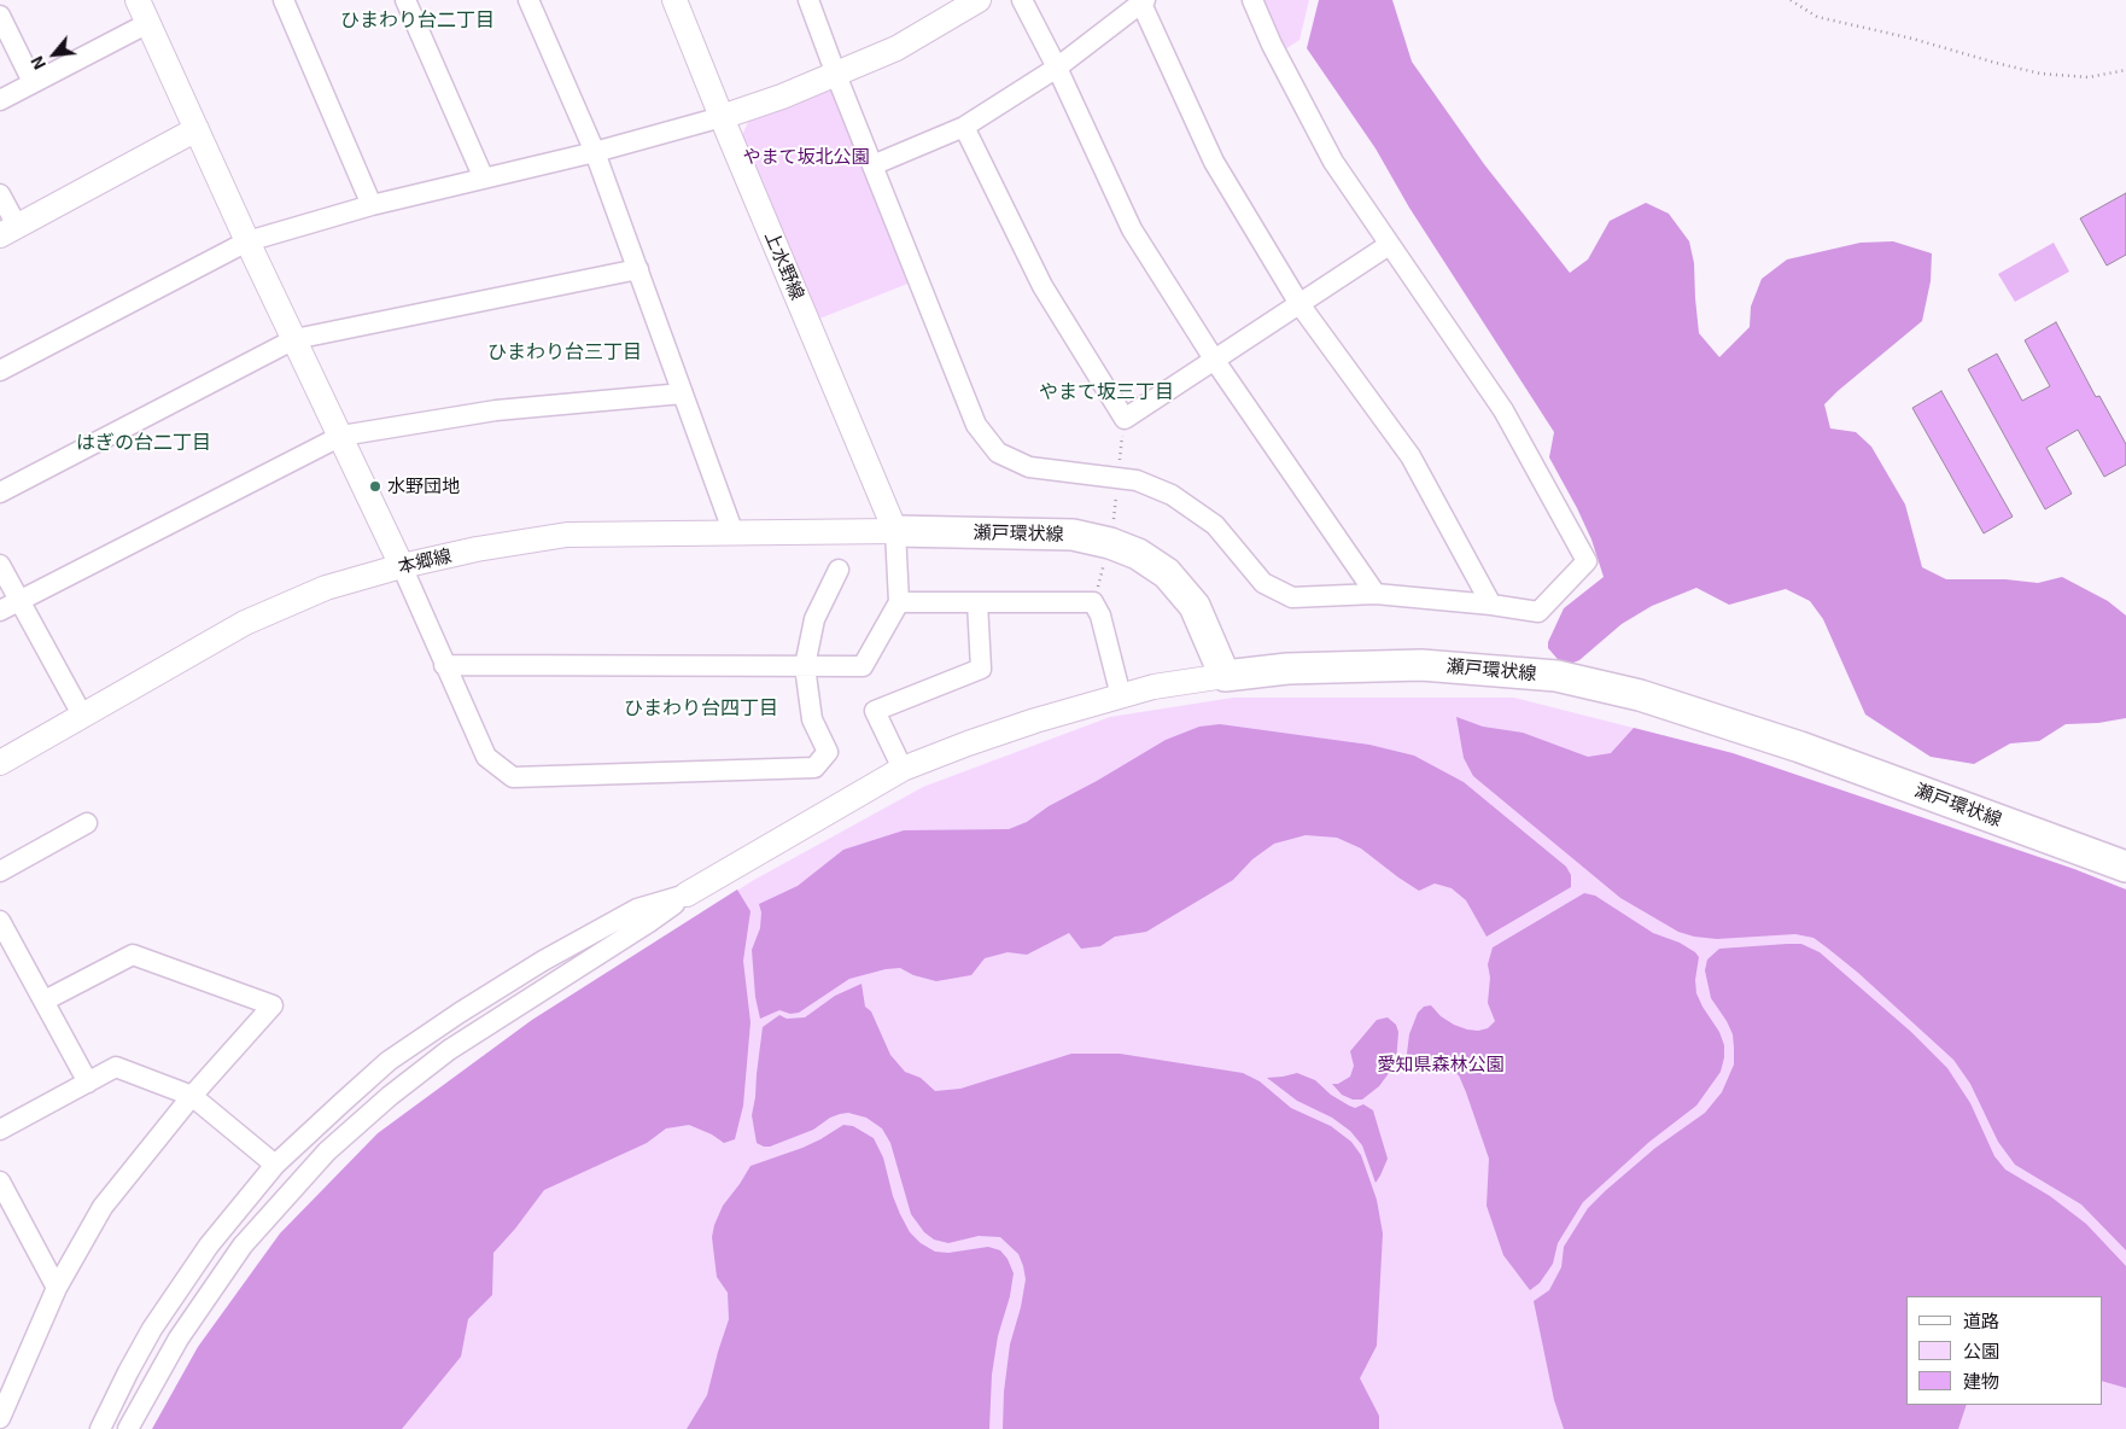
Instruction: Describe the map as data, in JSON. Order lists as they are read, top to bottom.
{
  "streets": {
    "main road": ["瀬戸環状線"],
    "street": ["上水野線", "本郷線"]
  },
  "crossings": [
    ["上水野線", "瀬戸環状線"],
    ["上水野線", "本郷線"],
    ["瀬戸環状線", "本郷線"]
  ],
  "districts": [
    "ひまわり台二丁目",
    "ひまわり台三丁目",
    "やまて坂三丁目",
    "はぎの台二丁目",
    "ひまわり台四丁目"
  ],
  "parks": ["やまて坂北公園", "愛知県森林公園"],
  "places": ["水野団地"],
  "legend": ["道路", "公園", "建物"],
  "north": "bottom left"
}
